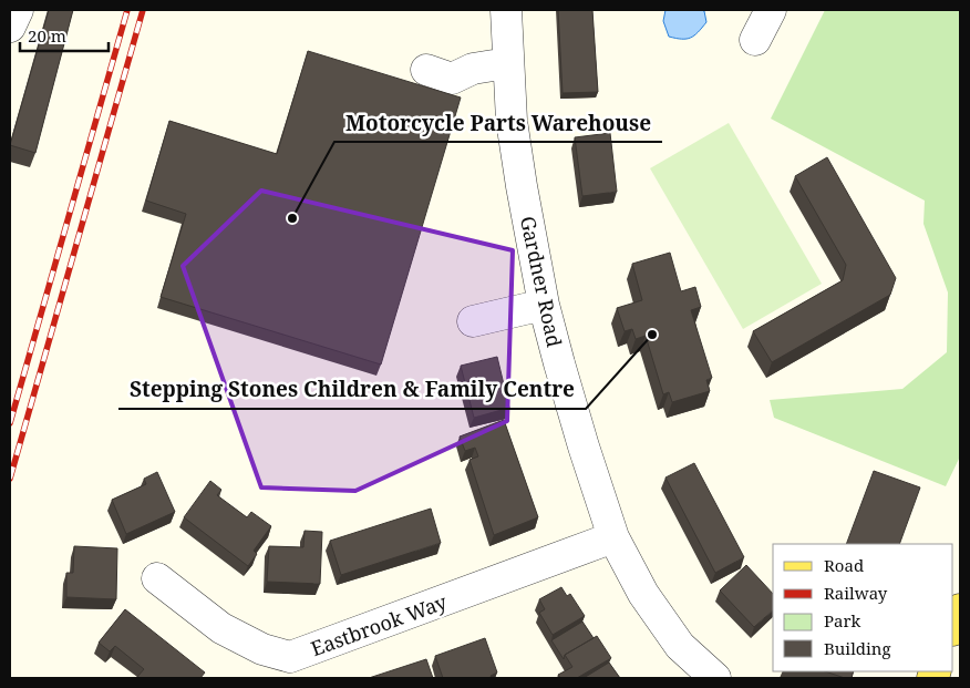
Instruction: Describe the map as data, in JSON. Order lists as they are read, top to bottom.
{
  "streets": {
    "street": ["Gardner Road", "Eastbrook Way"]
  },
  "crossings": [
    ["Gardner Road", "Eastbrook Way"]
  ],
  "places": ["Motorcycle Parts Warehouse", "Stepping Stones Children & Family Centre"],
  "legend": [
    "Road",
    "Railway",
    "Park",
    "Building"
  ],
  "scale_bar": "20 m"
}
